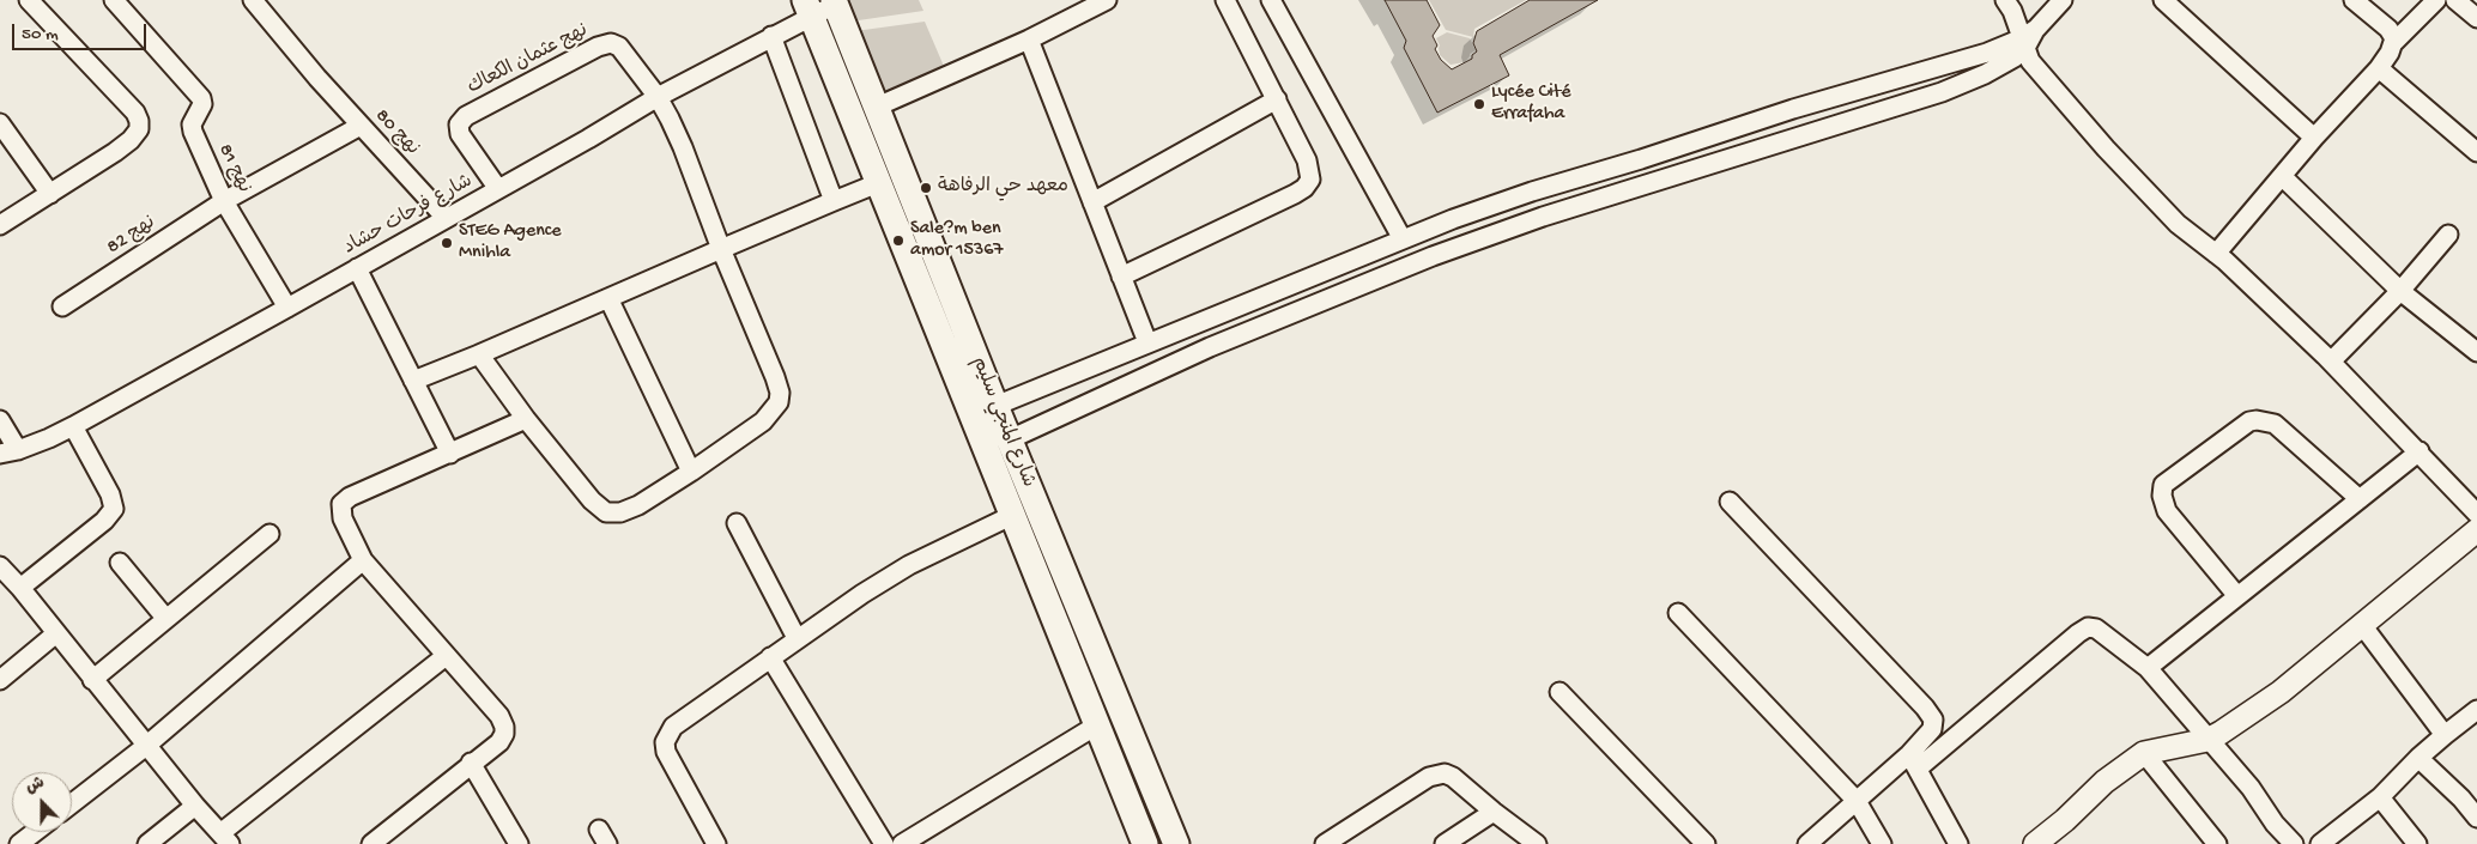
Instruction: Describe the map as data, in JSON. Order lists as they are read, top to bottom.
{
  "streets": {
    "main road": ["شارع المنجي سليم"],
    "street": [
      "نهج عثمان الكعاك",
      "نهج 80",
      "نهج 81",
      "شارع فرحات حشاد",
      "نهج 82"
    ]
  },
  "crossings": [
    ["نهج عثمان الكعاك", "شارع فرحات حشاد"],
    ["نهج 80", "شارع فرحات حشاد"],
    ["نهج 80", "نهج 82"],
    ["نهج 81", "شارع فرحات حشاد"],
    ["نهج 81", "نهج 82"],
    ["شارع فرحات حشاد", "شارع المنجي سليم"]
  ],
  "places": [
    "Lycée Cité Errafaha",
    "معهد حي الرفاهة",
    "Sale?m ben amor 15367",
    "STEG Agence Mnihla"
  ],
  "scale_bar": "50 m",
  "north": "top"
}
